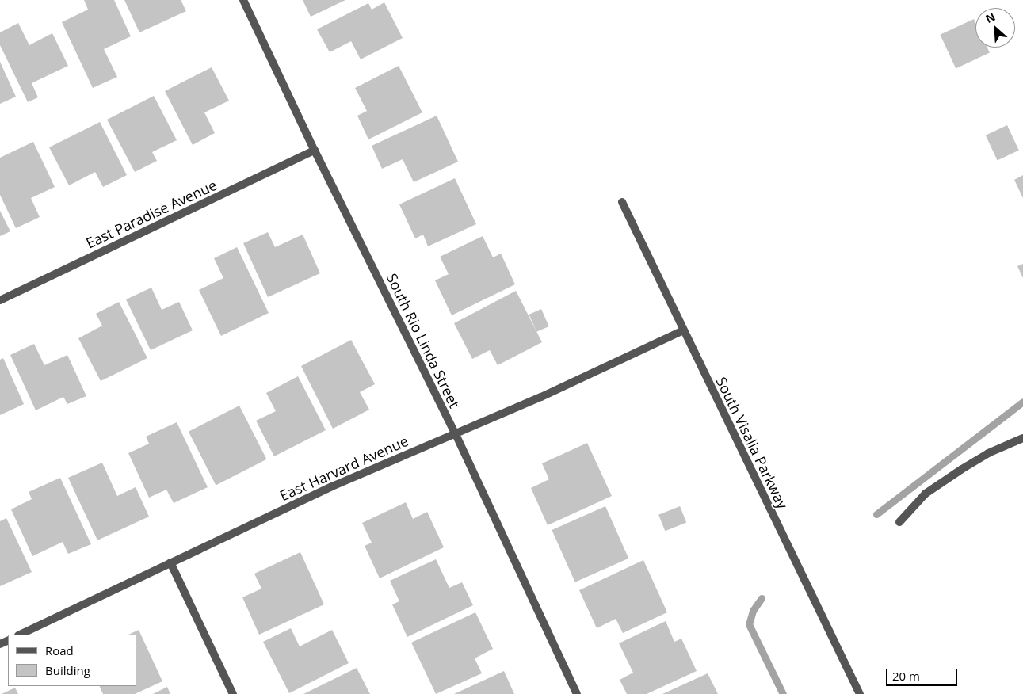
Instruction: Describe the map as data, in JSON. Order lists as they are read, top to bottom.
{
  "streets": {
    "street": [
      "East Paradise Avenue",
      "South Rio Linda Street",
      "South Visalia Parkway",
      "East Harvard Avenue"
    ]
  },
  "crossings": [
    ["East Paradise Avenue", "South Rio Linda Street"],
    ["South Rio Linda Street", "East Harvard Avenue"],
    ["South Visalia Parkway", "East Harvard Avenue"]
  ],
  "legend": ["Road", "Building"],
  "scale_bar": "20 m",
  "north": "top left"
}
